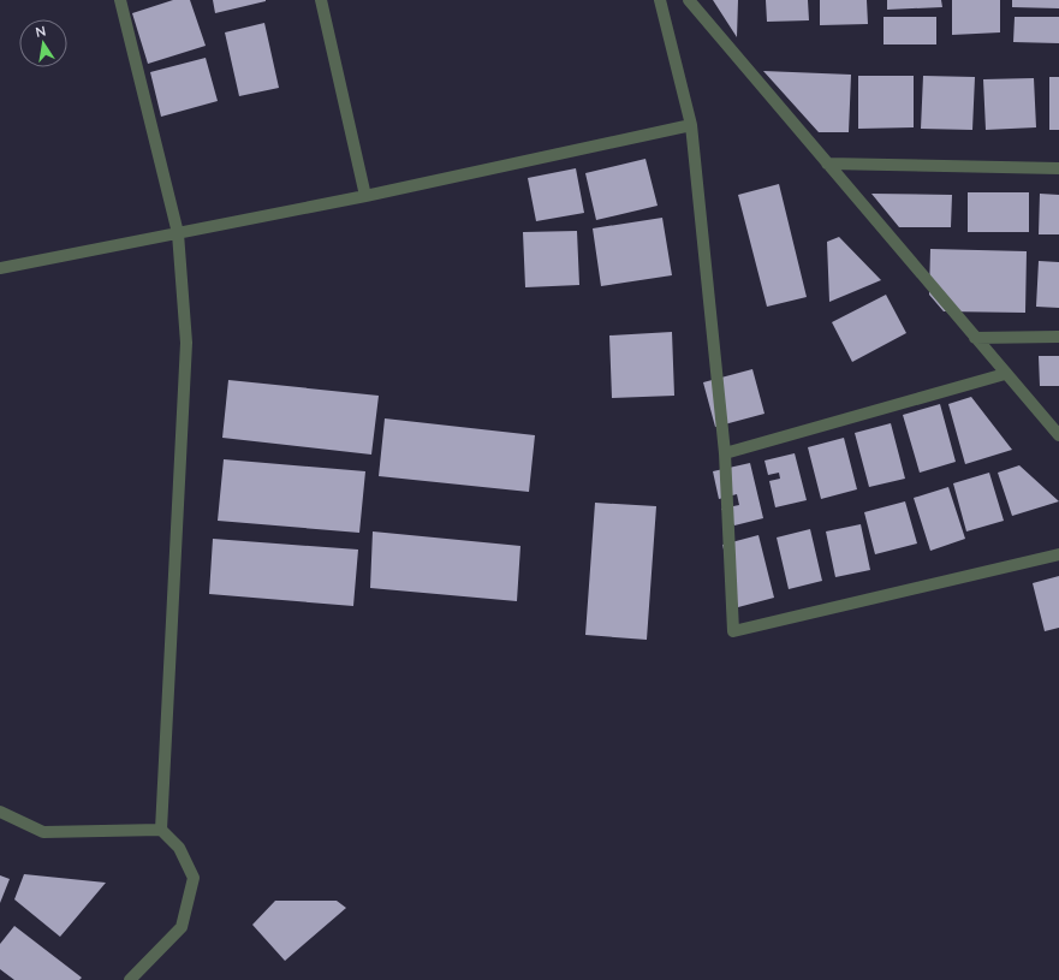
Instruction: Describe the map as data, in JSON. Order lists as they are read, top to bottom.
{
  "north": "top"
}
